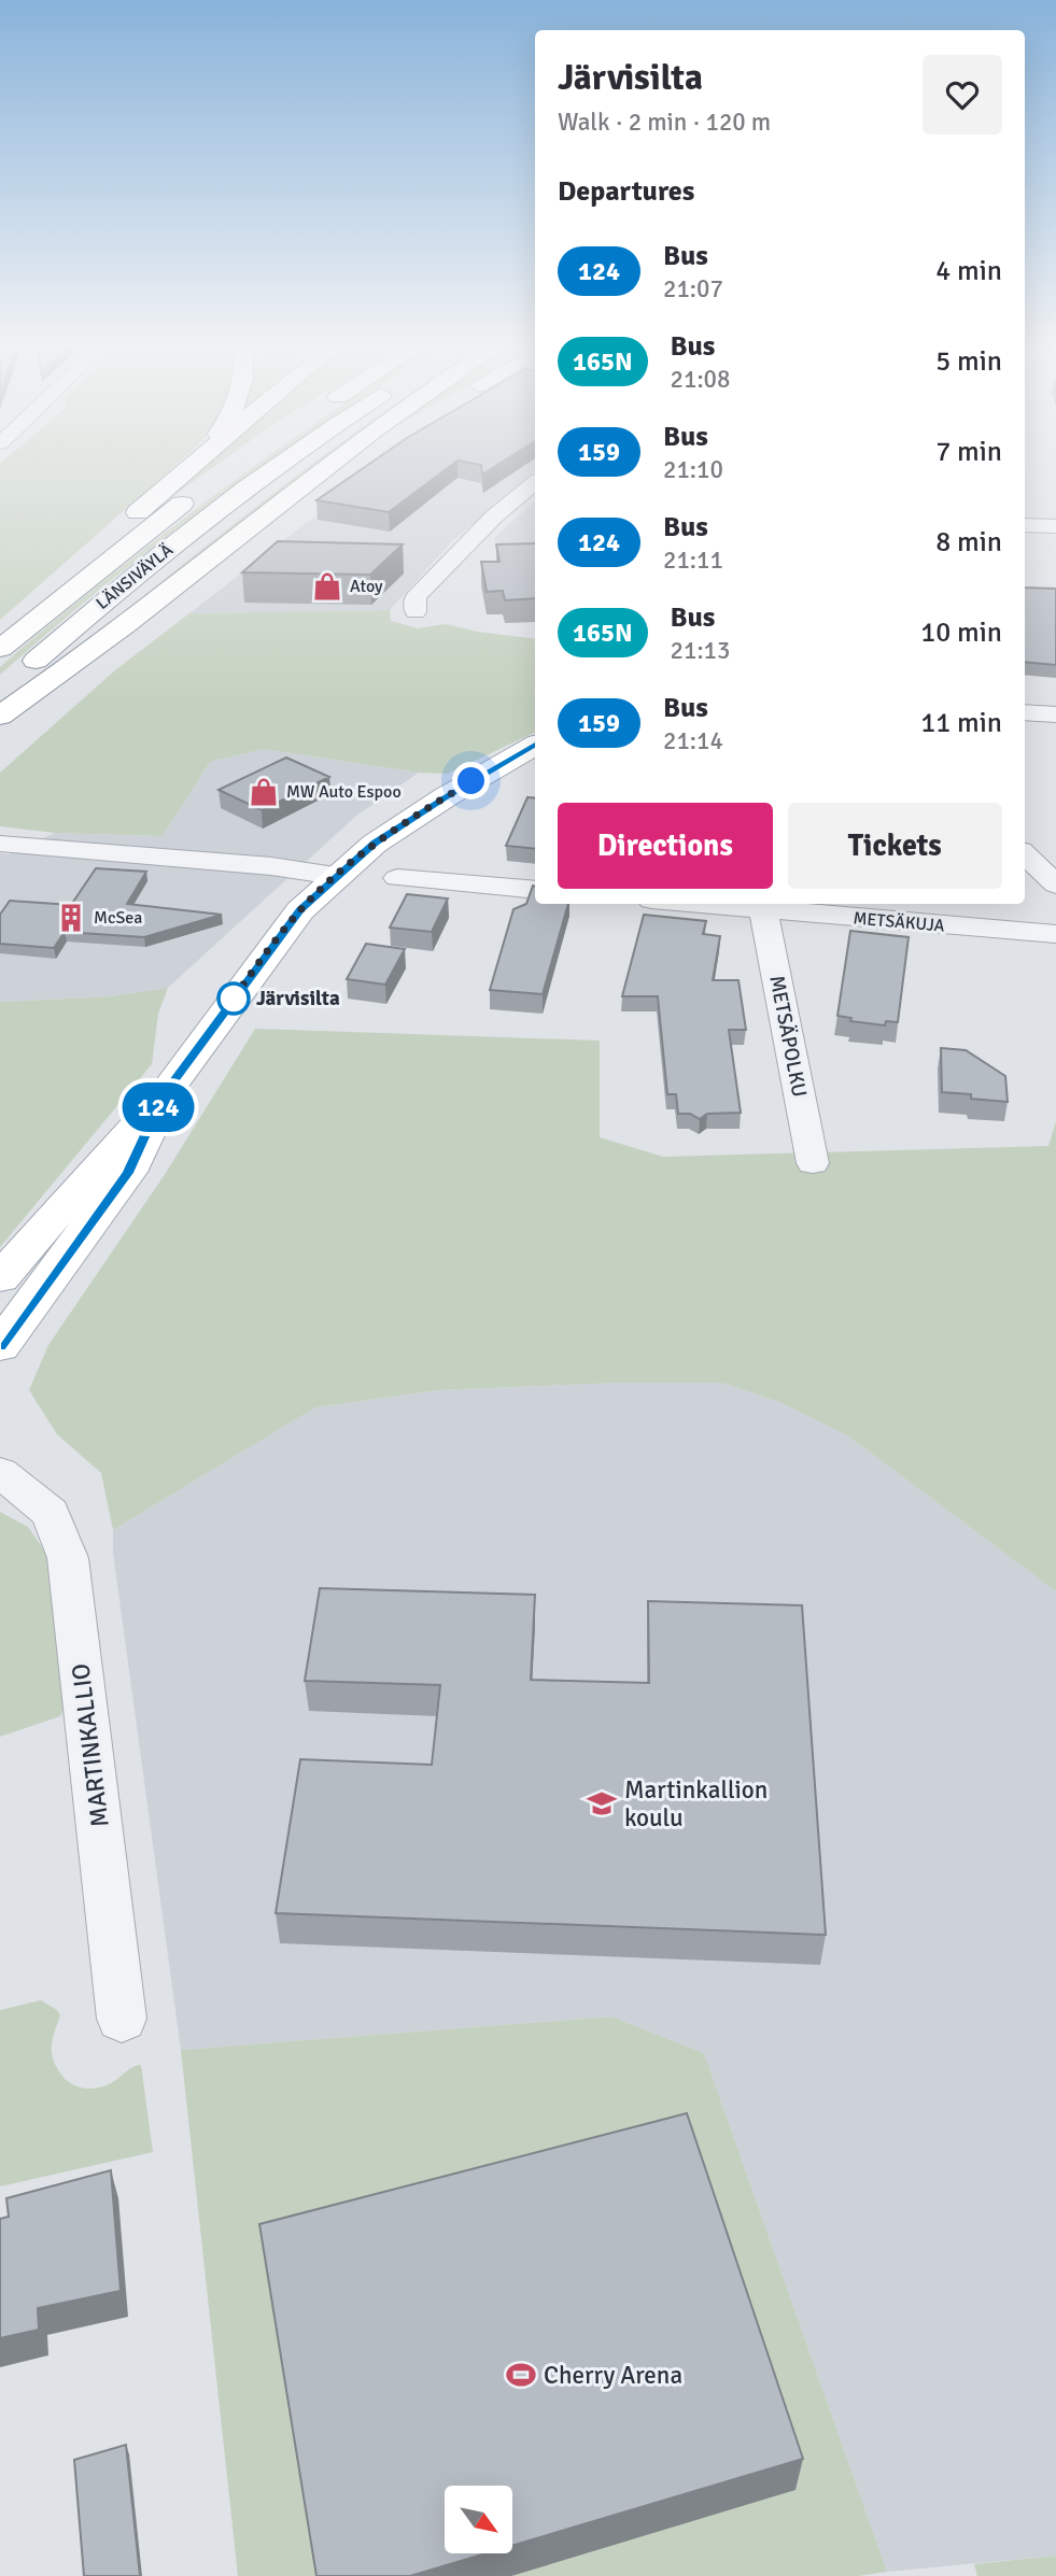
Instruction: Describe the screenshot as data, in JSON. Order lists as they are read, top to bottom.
{
  "streets": {
    "main road": ["LÄNSIVÄYLÄ"],
    "street": ["METSÄKUJA", "METSÄPOLKU", "MARTINKALLIO"]
  },
  "crossings": [
    ["METSÄKUJA", "METSÄPOLKU"]
  ],
  "places": {
    "shop": ["Atoy", "MW Auto Espoo"],
    "building": ["McSea"],
    "other": ["Järvisilta"],
    "school or university": ["Martinkallion koulu"],
    "sports": ["Cherry Arena"]
  },
  "lines": ["bus line 124"],
  "north": "bottom right",
  "page": {
    "on_map": "124",
    "heading": [
      ["Järvisilta", "Walk · 2 min · 120 m"],
      "Departures"
    ],
    "list": [
      {
        "mark": "124",
        "name": "Bus",
        "note": "21:07",
        "value": "4 min"
      },
      {
        "mark": "165N",
        "name": "Bus",
        "note": "21:08",
        "value": "5 min"
      },
      {
        "mark": "159",
        "name": "Bus",
        "note": "21:10",
        "value": "7 min"
      },
      {
        "mark": "124",
        "name": "Bus",
        "note": "21:11",
        "value": "8 min"
      },
      {
        "mark": "165N",
        "name": "Bus",
        "note": "21:13",
        "value": "10 min"
      },
      {
        "mark": "159",
        "name": "Bus",
        "note": "21:14",
        "value": "11 min"
      }
    ],
    "buttons": ["Directions", "Tickets"]
  }
}
